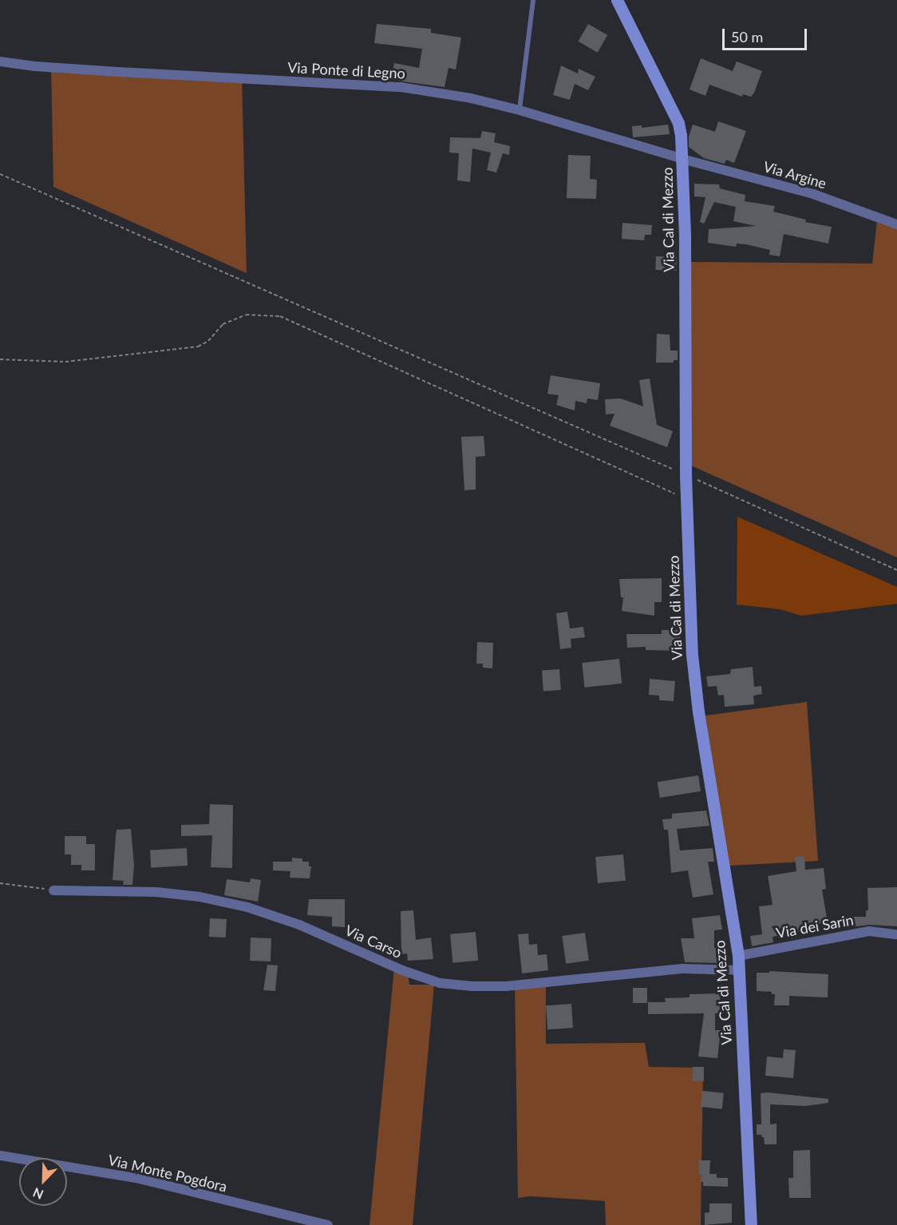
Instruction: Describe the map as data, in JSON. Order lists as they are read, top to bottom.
{
  "streets": {
    "street": [
      "Via Ponte di Legno",
      "Via Argine",
      "Via Cal di Mezzo",
      "Via dei Sarin",
      "Via Carso",
      "Via Monte Pogdora"
    ]
  },
  "crossings": [
    ["Via Ponte di Legno", "Via Argine"],
    ["Via Ponte di Legno", "Via Cal di Mezzo"],
    ["Via Argine", "Via Cal di Mezzo"],
    ["Via Cal di Mezzo", "Via dei Sarin"],
    ["Via Cal di Mezzo", "Via Carso"]
  ],
  "scale_bar": "50 m",
  "north": "bottom left"
}
